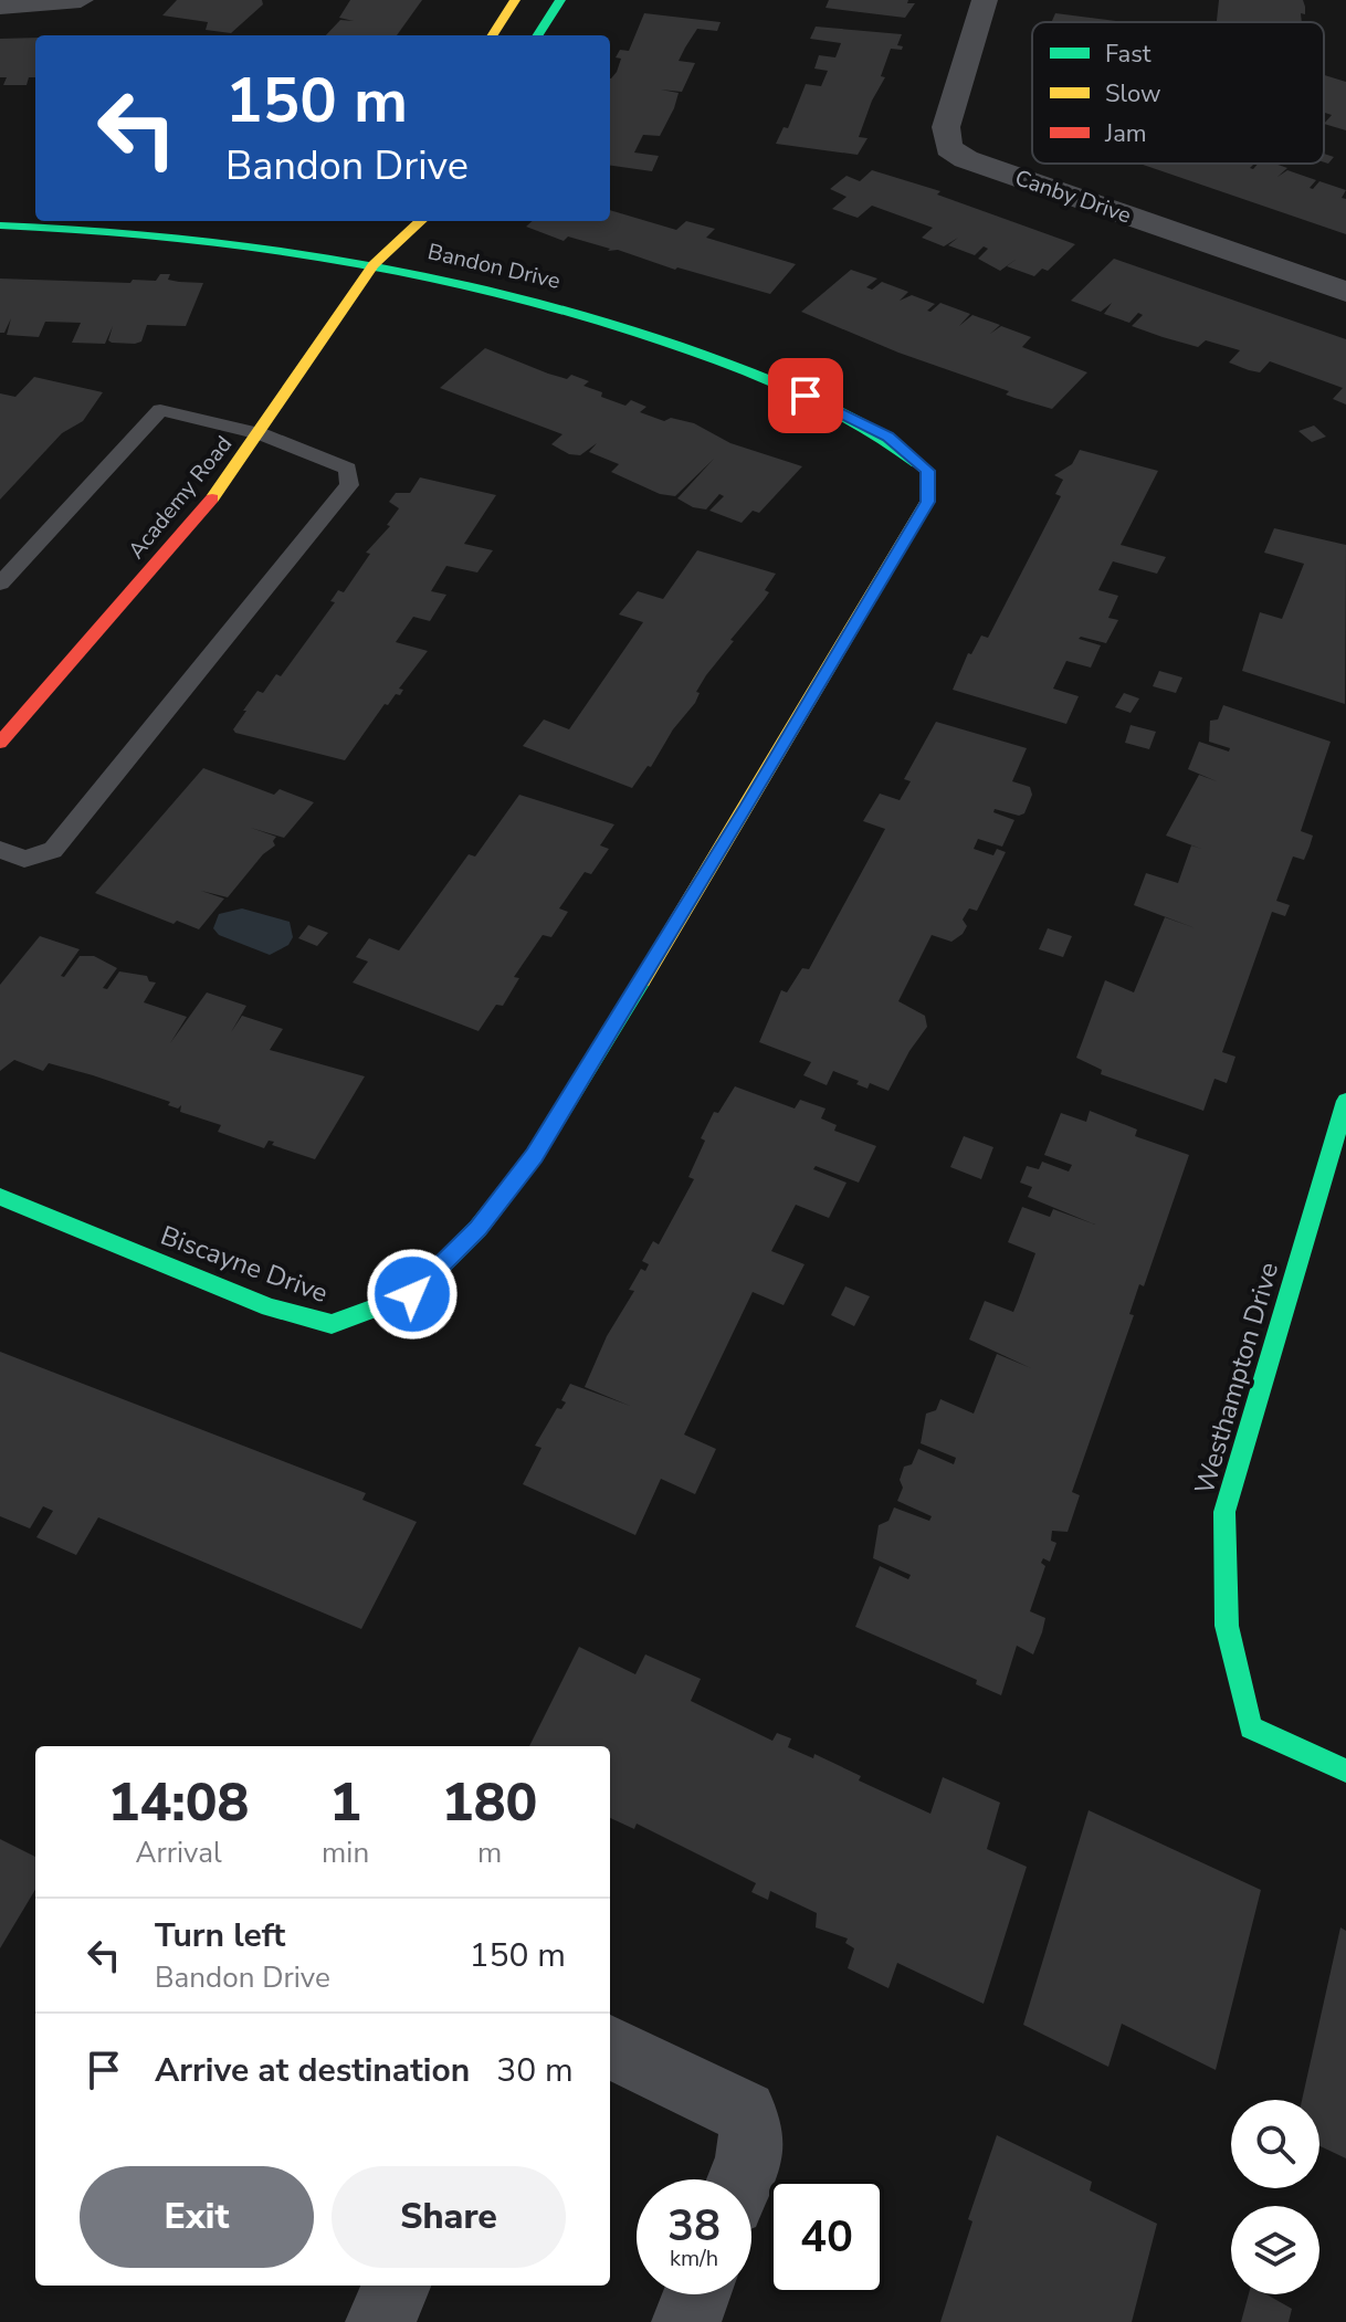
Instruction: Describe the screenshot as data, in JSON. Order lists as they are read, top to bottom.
{
  "streets": {
    "street": [
      "Canby Drive",
      "Bandon Drive",
      "Academy Road",
      "Biscayne Drive",
      "Westhampton Drive"
    ]
  },
  "crossings": [
    ["Bandon Drive", "Academy Road"],
    ["Bandon Drive", "Biscayne Drive"]
  ],
  "legend": ["Fast", "Slow", "Jam"],
  "page": {
    "turn": ["150 m", "Bandon Drive"],
    "eta": [
      "14:08",
      "Arrival",
      "1",
      "min",
      "180",
      "m"
    ],
    "list": [
      {
        "name": "Turn left",
        "note": "Bandon Drive",
        "value": "150 m"
      },
      {
        "name": "Arrive at destination",
        "value": "30 m"
      }
    ],
    "buttons": ["Exit", "Share"],
    "speed": "38 km/h",
    "limit": "40"
  }
}
